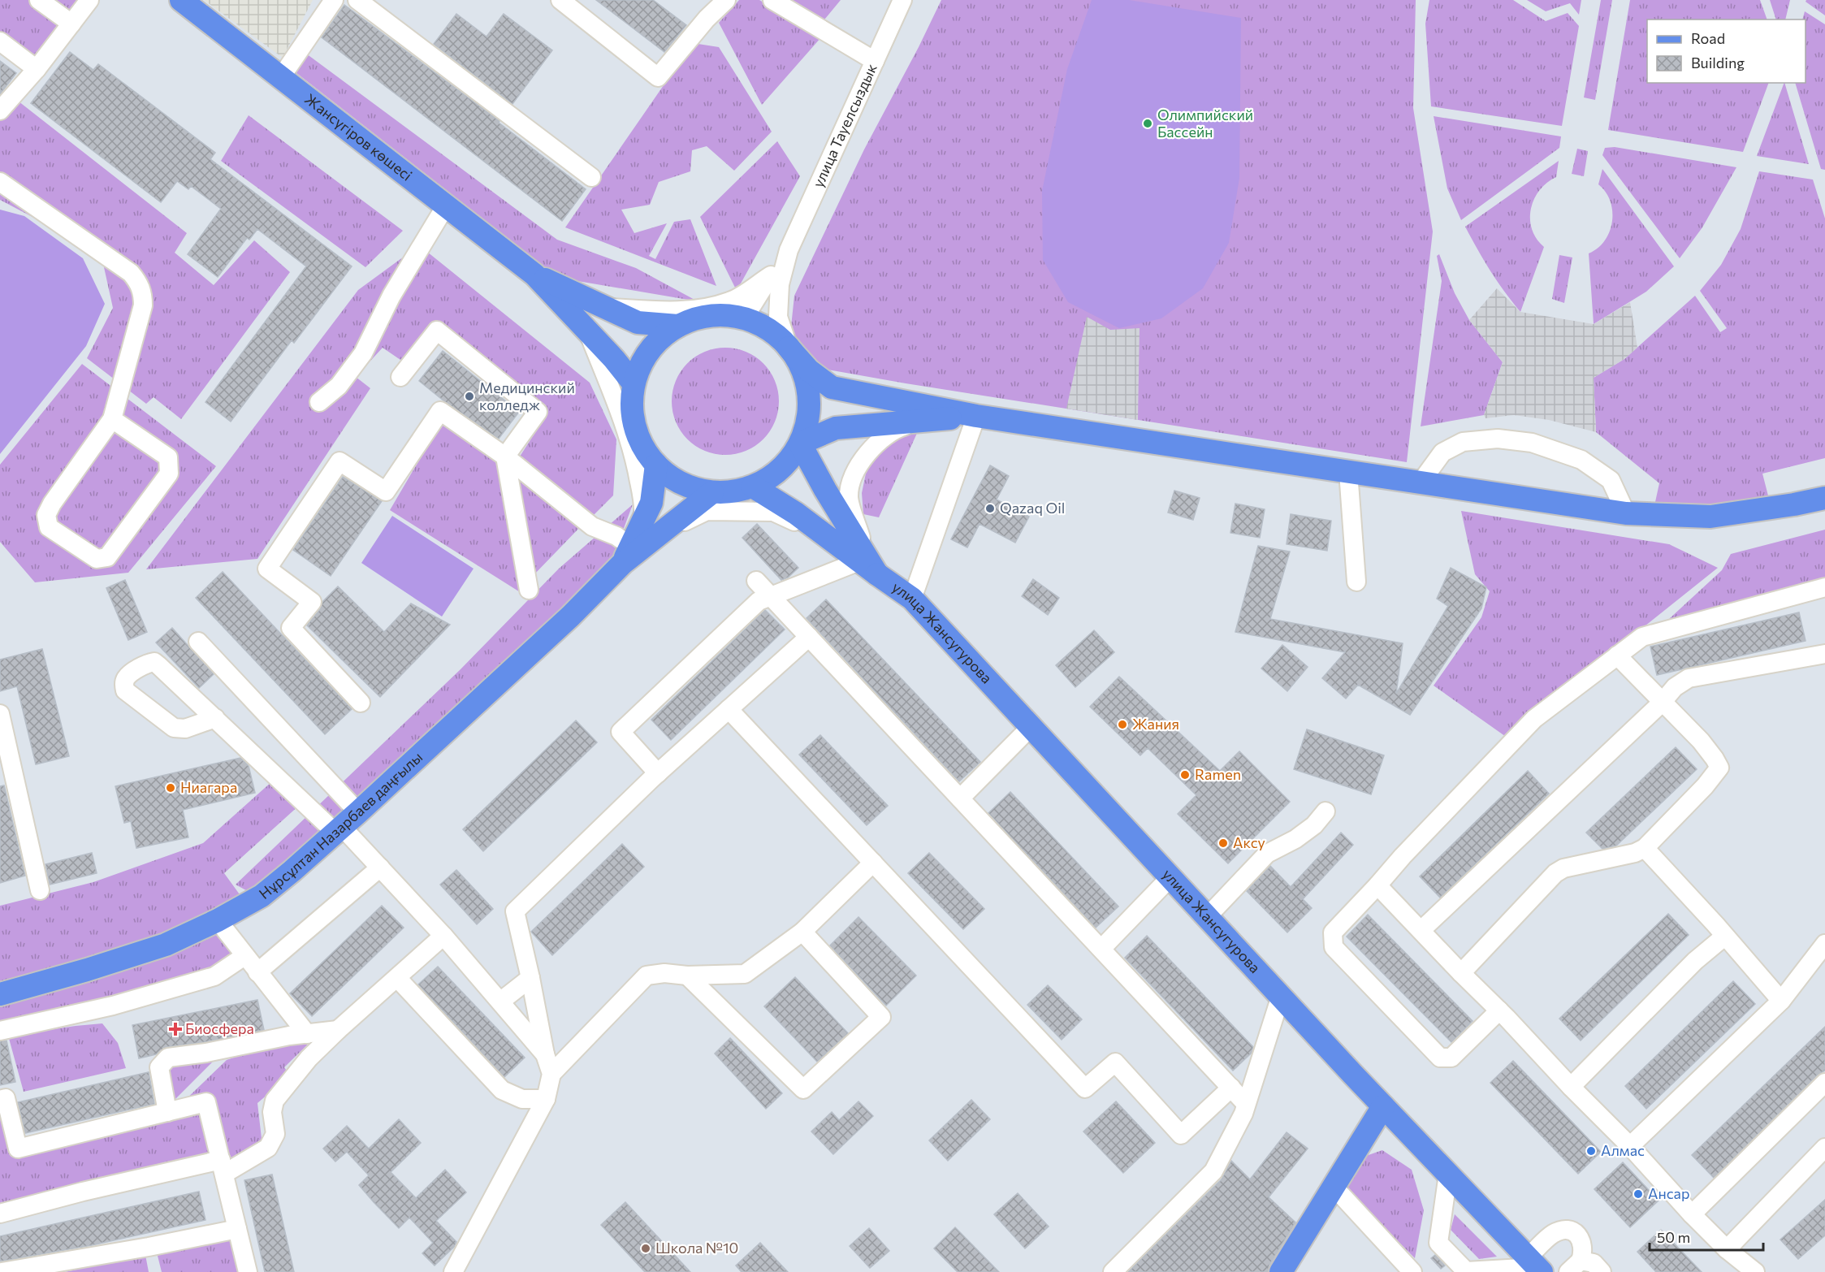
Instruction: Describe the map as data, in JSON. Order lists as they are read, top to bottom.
{
  "streets": {
    "main road": ["Жансүгіров көшесі", "улица Жансугурова", "Нұрсұлтан Назарбаев даңғылы"],
    "street": ["улица Тауелсыздык"]
  },
  "places": {
    "other": [
      "Олимпийский Бассейн",
      "Медицинский колледж",
      "Qazaq Oil",
      "Жания",
      "Ramen",
      "Ниагара",
      "Аксу",
      "Алмас",
      "Ансар",
      "Школа №10"
    ],
    "health": ["Биосфера"]
  },
  "legend": ["Road", "Building"],
  "scale_bar": "50 m"
}
